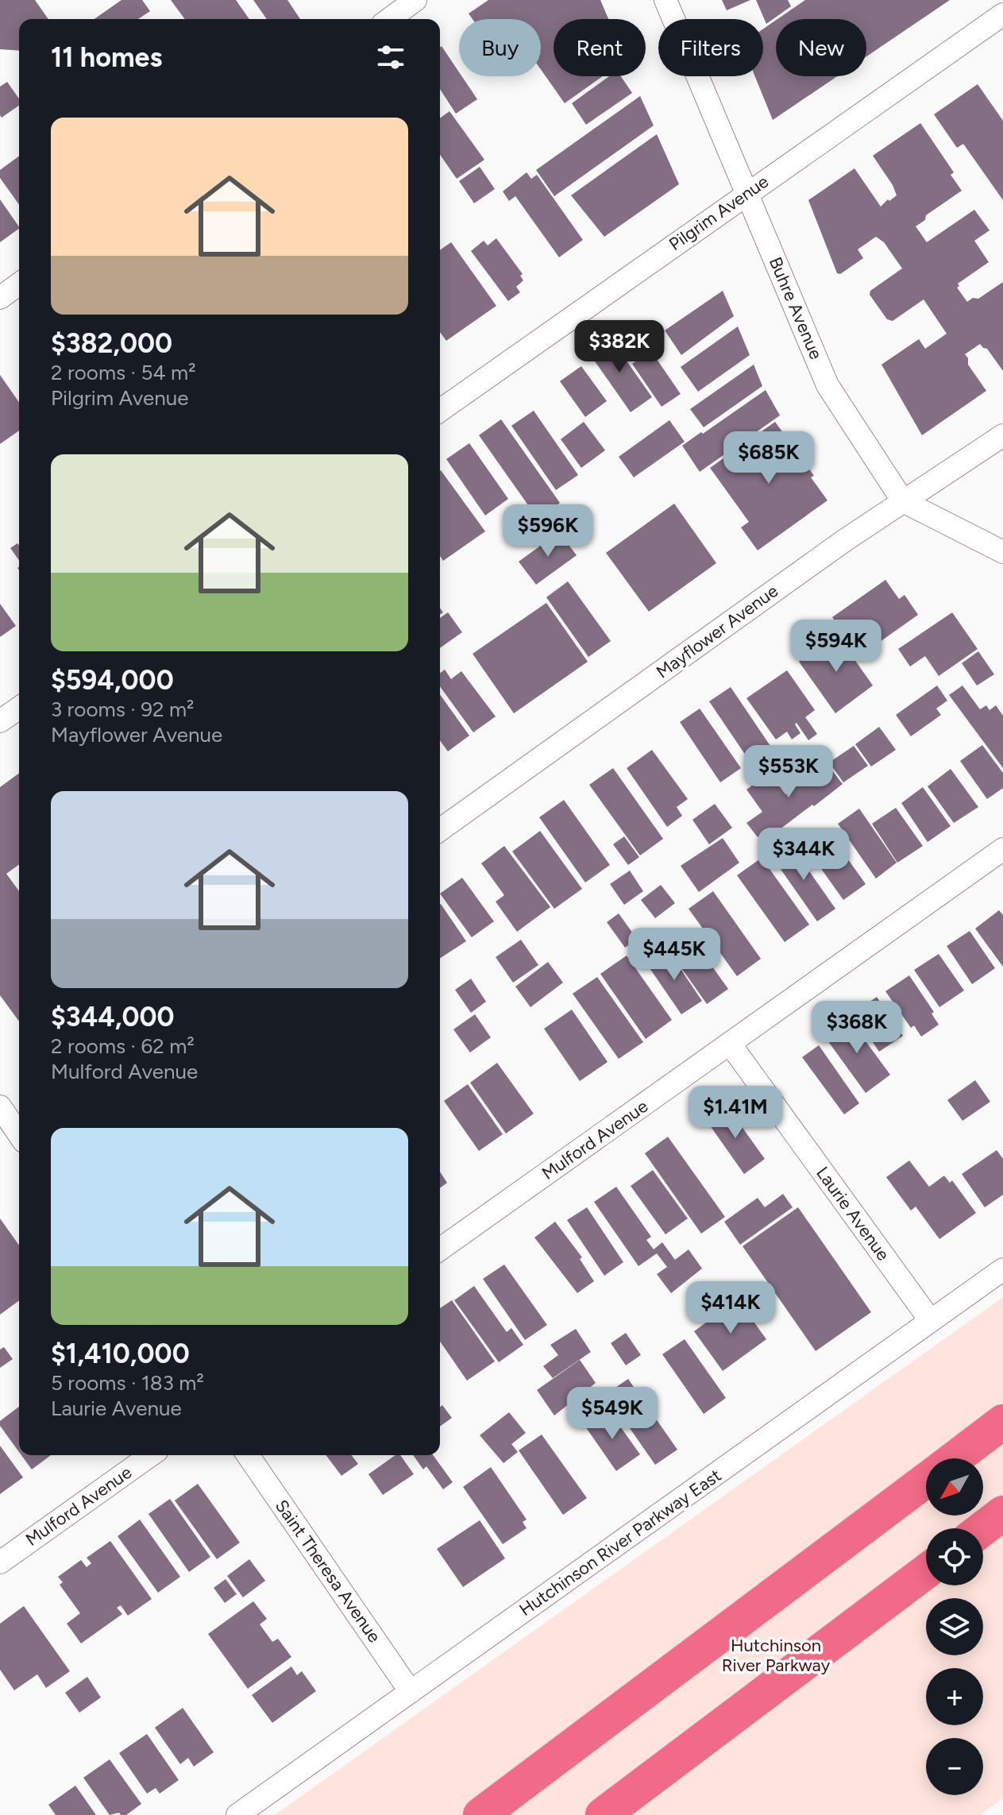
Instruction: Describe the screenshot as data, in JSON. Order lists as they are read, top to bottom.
{
  "streets": {
    "street": [
      "Pilgrim Avenue",
      "Buhre Avenue",
      "Mayflower Avenue",
      "Mulford Avenue",
      "Laurie Avenue",
      "Hutchinson River Parkway East",
      "Saint Theresa Avenue"
    ]
  },
  "crossings": [
    ["Pilgrim Avenue", "Buhre Avenue"],
    ["Buhre Avenue", "Mayflower Avenue"],
    ["Mulford Avenue", "Laurie Avenue"],
    ["Laurie Avenue", "Hutchinson River Parkway East"],
    ["Hutchinson River Parkway East", "Saint Theresa Avenue"]
  ],
  "parks": ["Hutchinson River Parkway"],
  "north": "bottom left",
  "page": {
    "chip": [
      "Buy",
      "Rent",
      "Filters",
      "New"
    ],
    "heading": "11 homes",
    "list": [
      {
        "name": "$382,000",
        "note": "2 rooms · 54 m² · Pilgrim Avenue"
      },
      {
        "name": "$594,000",
        "note": "3 rooms · 92 m² · Mayflower Avenue"
      },
      {
        "name": "$344,000",
        "note": "2 rooms · 62 m² · Mulford Avenue"
      },
      {
        "name": "$1,410,000",
        "note": "5 rooms · 183 m² · Laurie Avenue"
      }
    ],
    "price": [
      "$382K",
      "$685K",
      "$596K",
      "$594K",
      "$553K",
      "$344K",
      "$445K",
      "$368K",
      "$1.41M",
      "$414K",
      "$549K"
    ],
    "map_buttons": ["+", "−"]
  }
}
